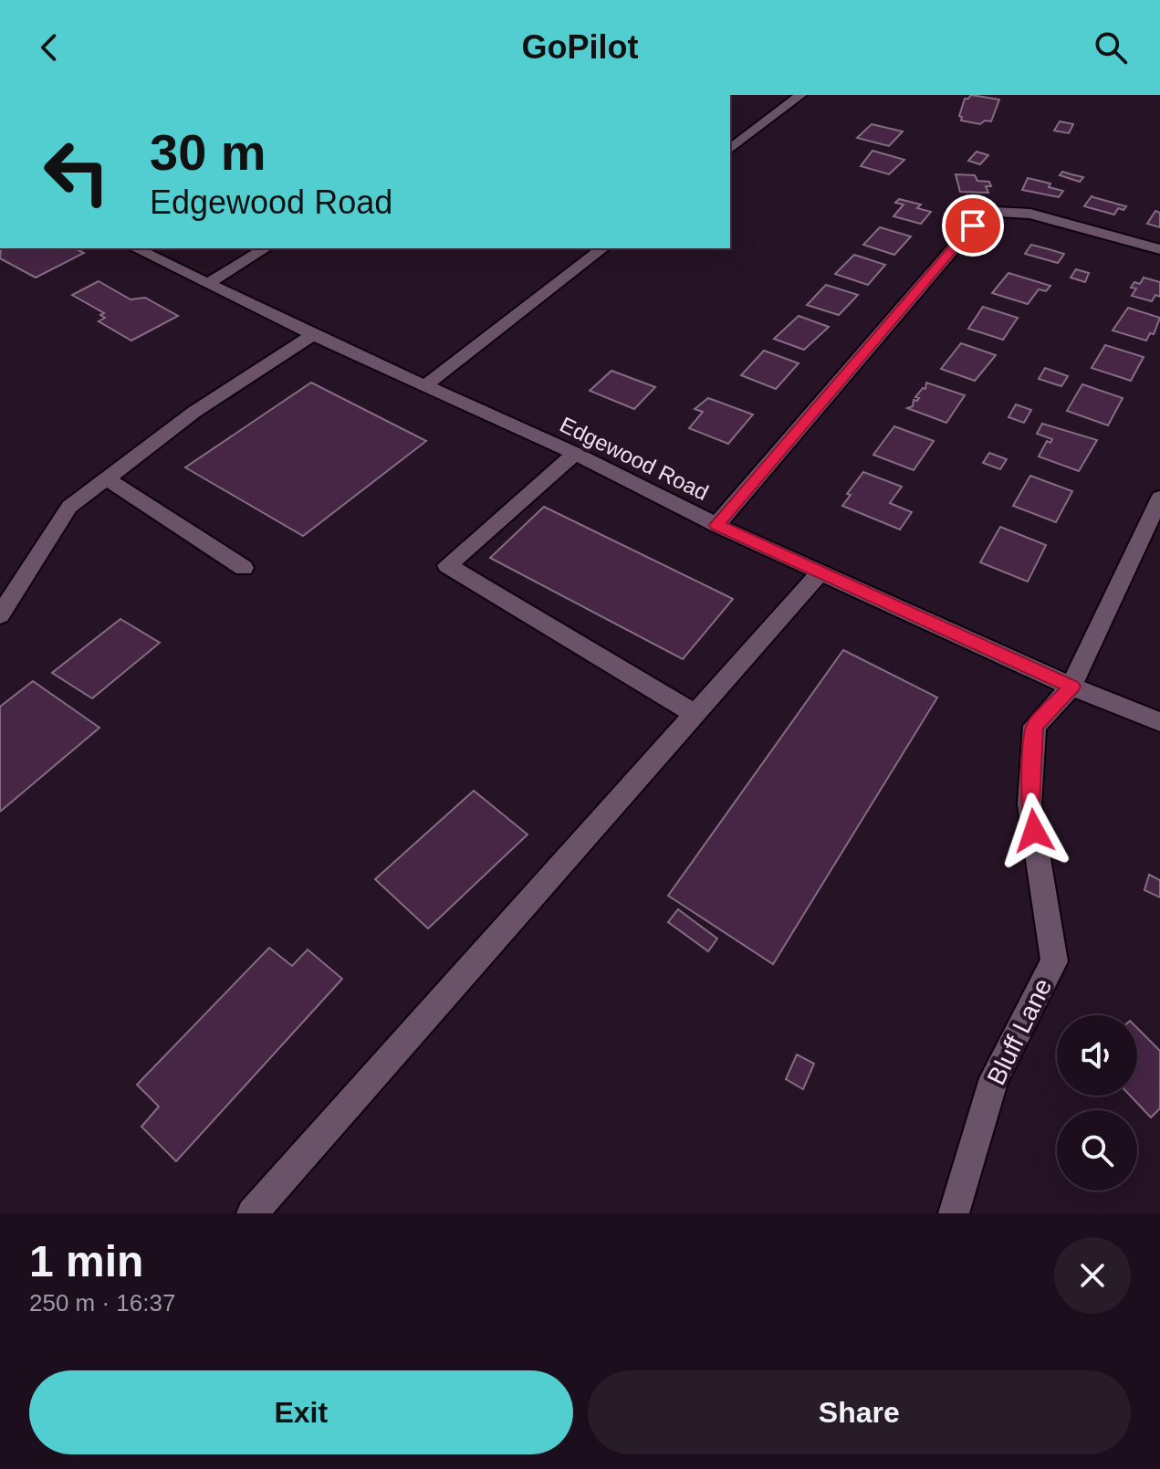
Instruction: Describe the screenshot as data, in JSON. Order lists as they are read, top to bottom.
{
  "streets": {
    "street": ["Edgewood Road", "Bluff Lane"]
  },
  "crossings": [
    ["Edgewood Road", "Bluff Lane"]
  ],
  "page": {
    "header": "GoPilot",
    "turn": ["30 m", "Edgewood Road"],
    "heading": ["1 min", "250 m · 16:37"],
    "buttons": ["Exit", "Share"]
  }
}
